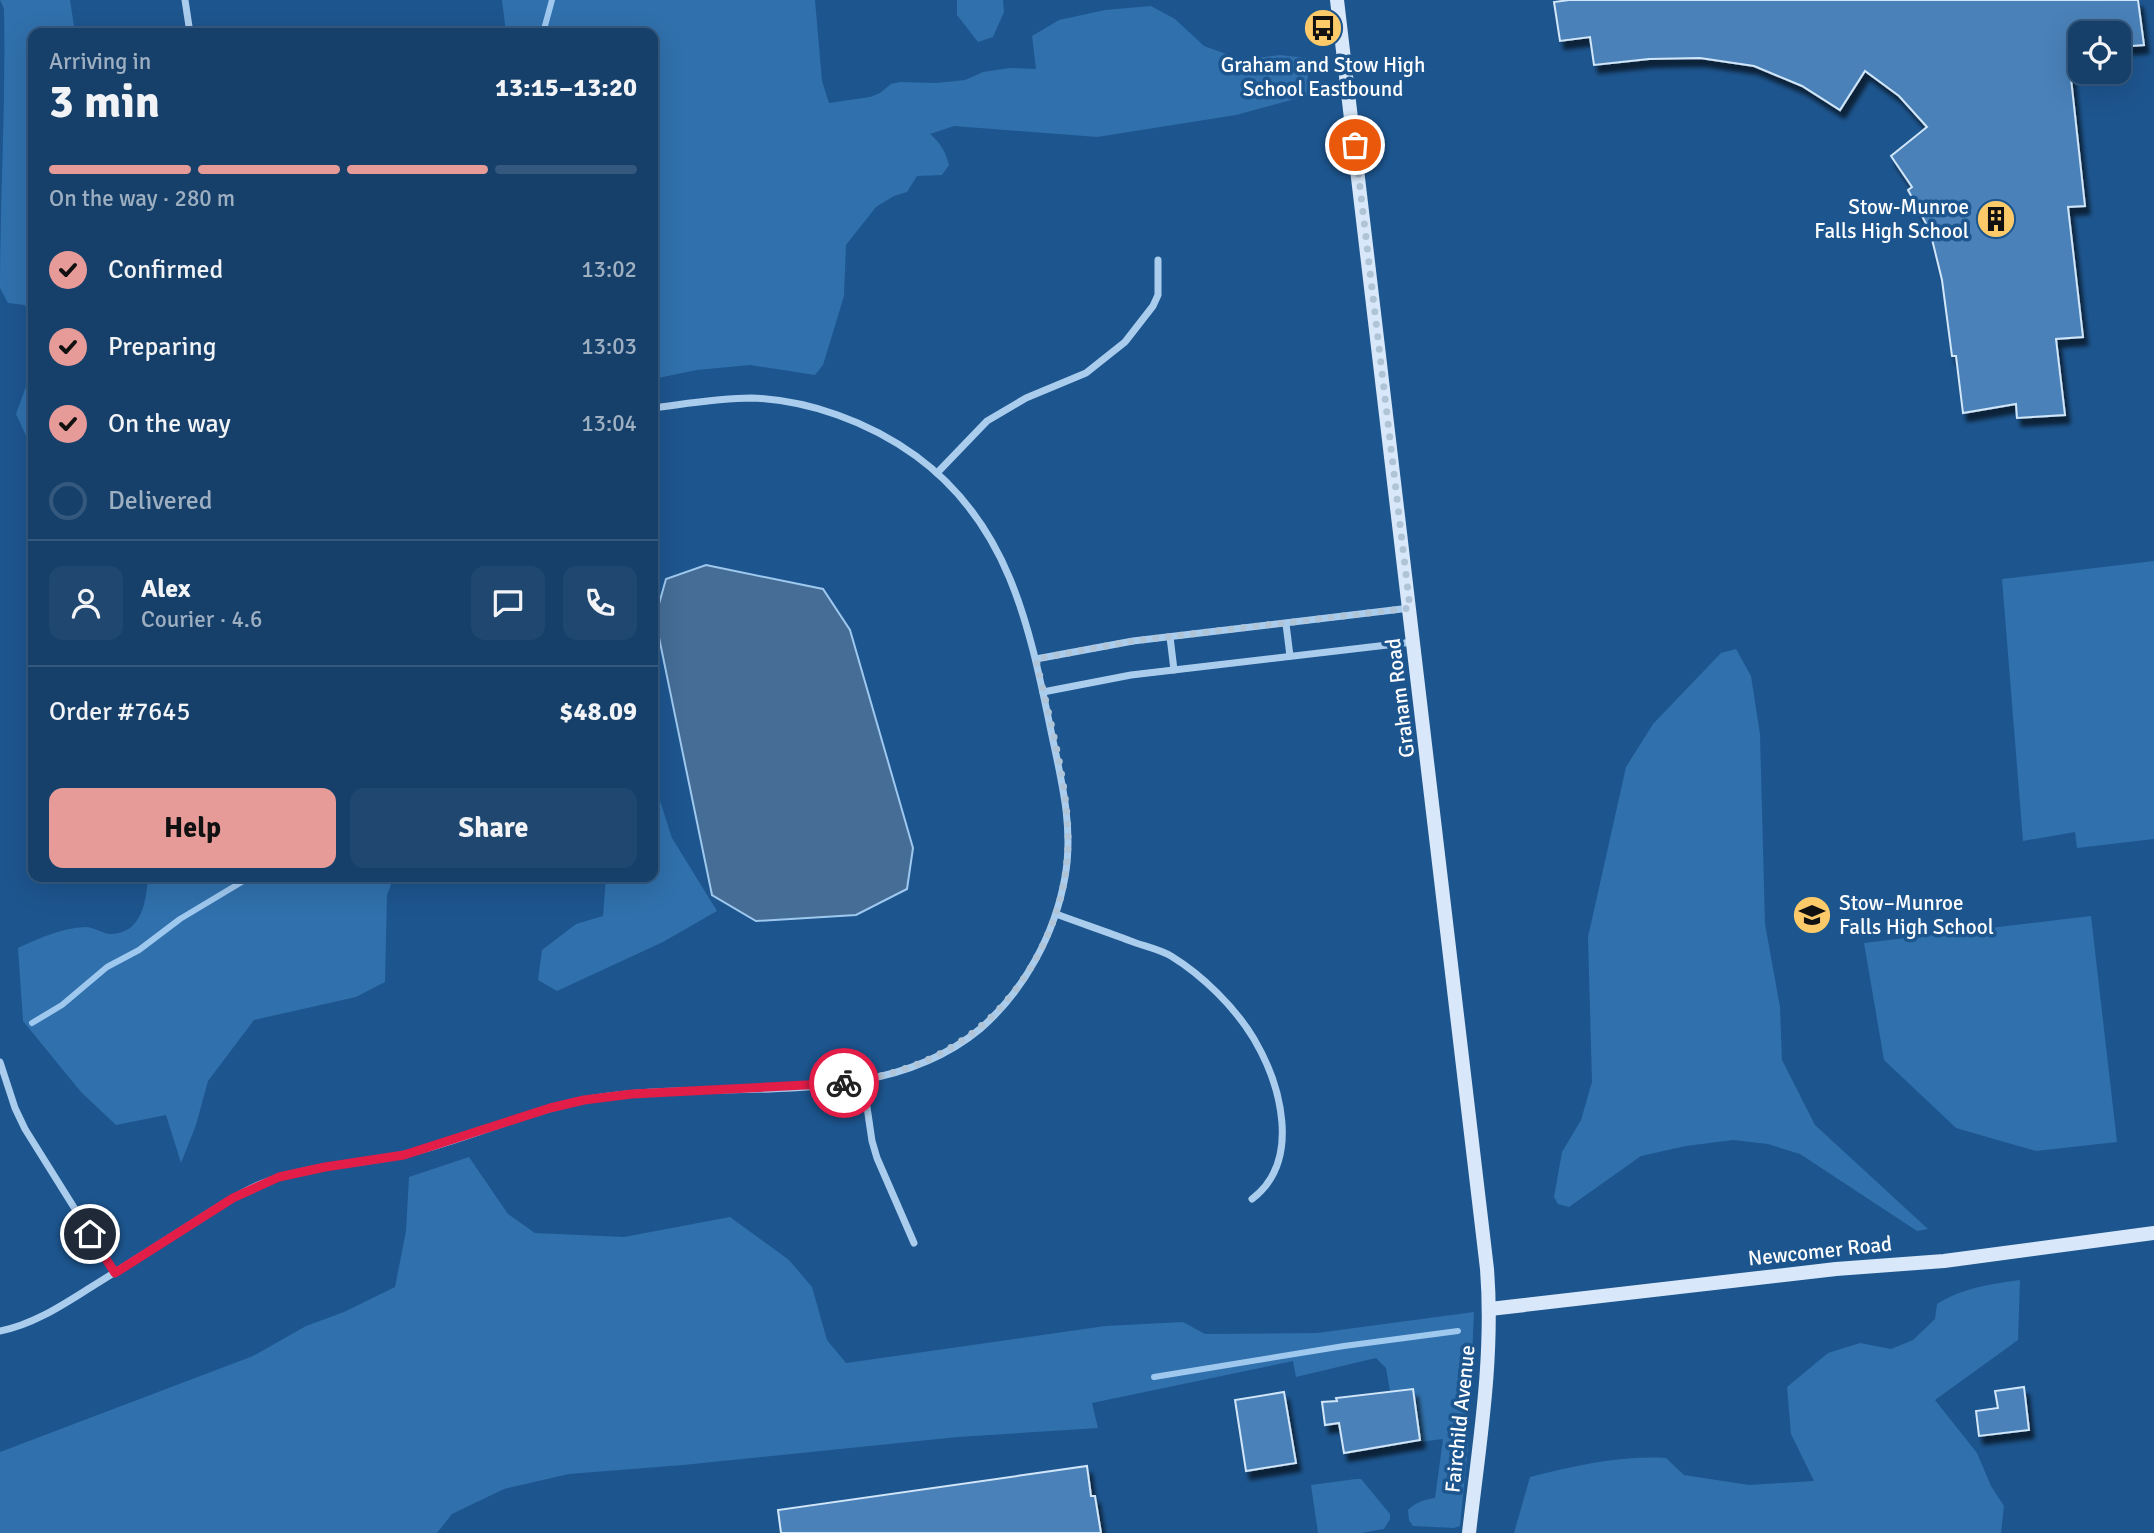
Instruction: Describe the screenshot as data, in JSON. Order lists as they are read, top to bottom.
{
  "streets": {
    "main road": ["Graham Road", "Newcomer Road", "Fairchild Avenue"]
  },
  "crossings": [
    ["Graham Road", "Newcomer Road"],
    ["Graham Road", "Fairchild Avenue"],
    ["Newcomer Road", "Fairchild Avenue"]
  ],
  "places": {
    "bus stop": ["Graham and Stow High School Eastbound"],
    "building": ["Stow-Munroe Falls High School"],
    "school or university": ["Stow–Munroe Falls High School"]
  },
  "page": {
    "heading": ["3 min", "Arriving in", "13:15–13:20"],
    "panel": [
      "Alex",
      "Courier · 4.6",
      "Order #7645",
      "$48.09"
    ],
    "bar": "On the way · 280 m",
    "list": [
      ["Confirmed", "13:02"],
      ["Preparing", "13:03"],
      ["On the way", "13:04"],
      "Delivered"
    ],
    "buttons": ["Help", "Share"]
  }
}
